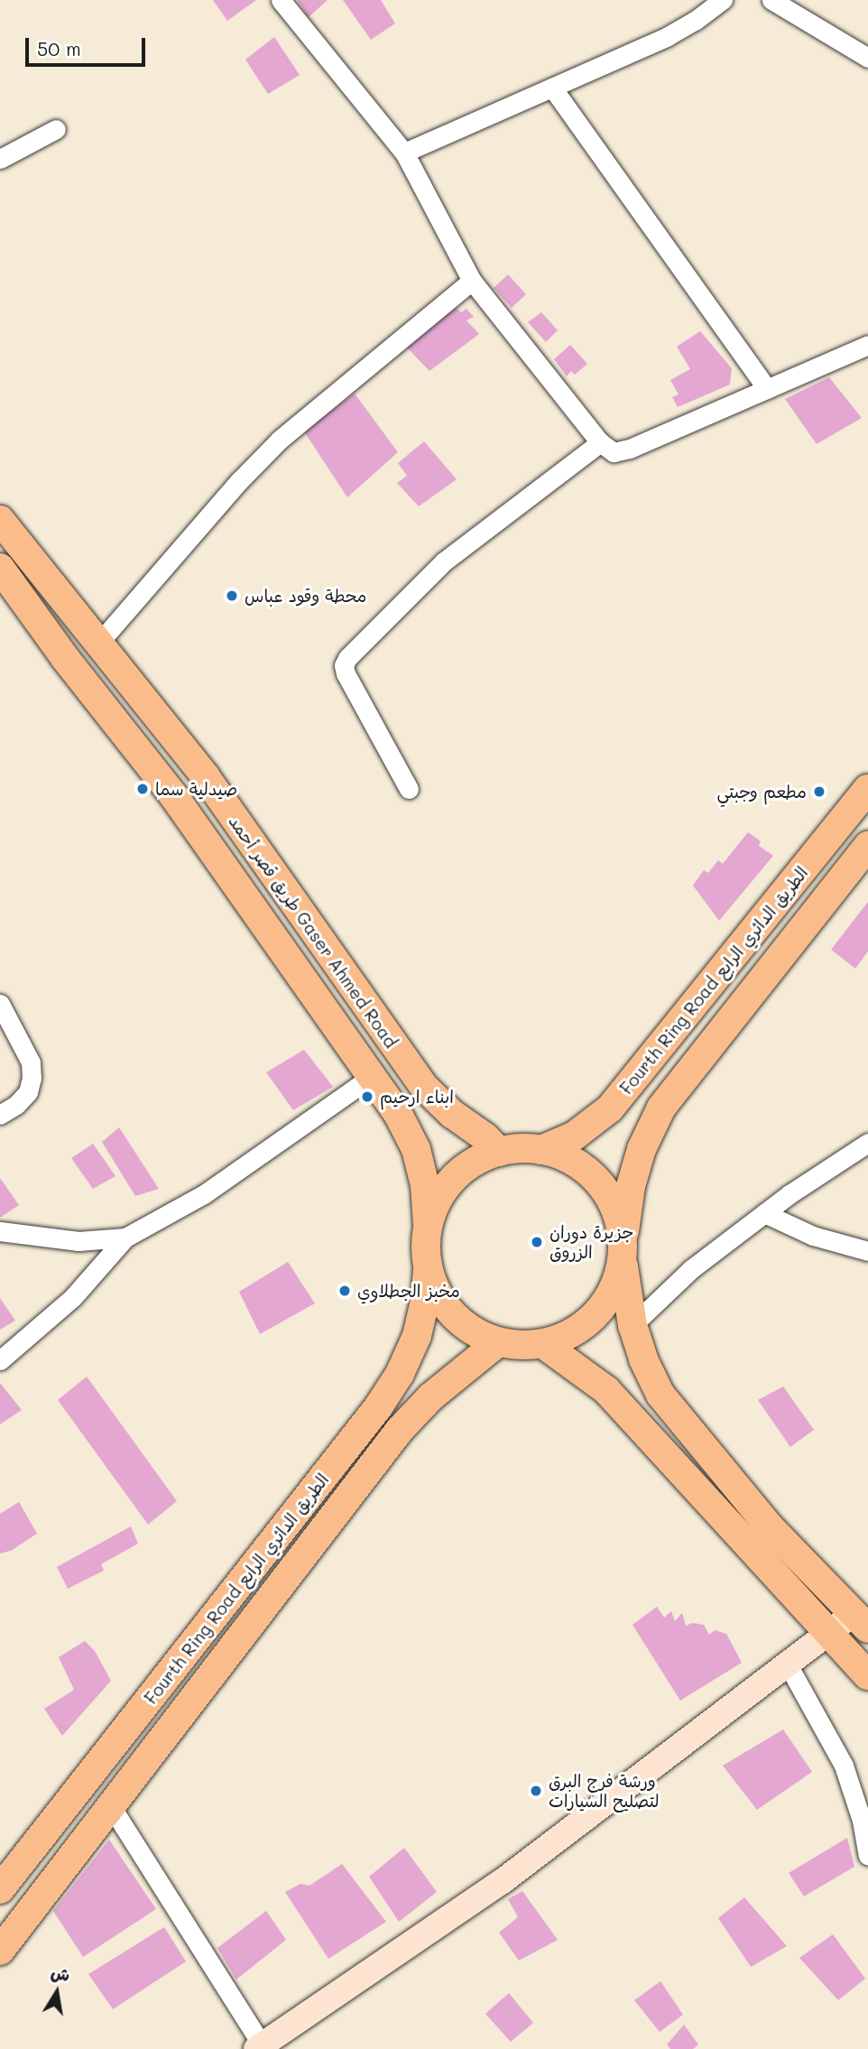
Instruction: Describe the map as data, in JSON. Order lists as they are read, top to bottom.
{
  "streets": {
    "main road": ["طريق قصر أحمد Gaser Ahmed Road", "Fourth Ring Road الطريق الدائري الرابع"]
  },
  "crossings": [
    ["طريق قصر أحمد Gaser Ahmed Road", "Fourth Ring Road الطريق الدائري الرابع"]
  ],
  "places": [
    "محطة وقود عباس",
    "صيدلية سما",
    "مطعم وجبتي",
    "ابناء ارحيم",
    "جزيرة دوران الزروق",
    "مخبز الجطلاوي",
    "ورشة فرج البرق لتصليح السيارات"
  ],
  "scale_bar": "50 m",
  "north": "top"
}
